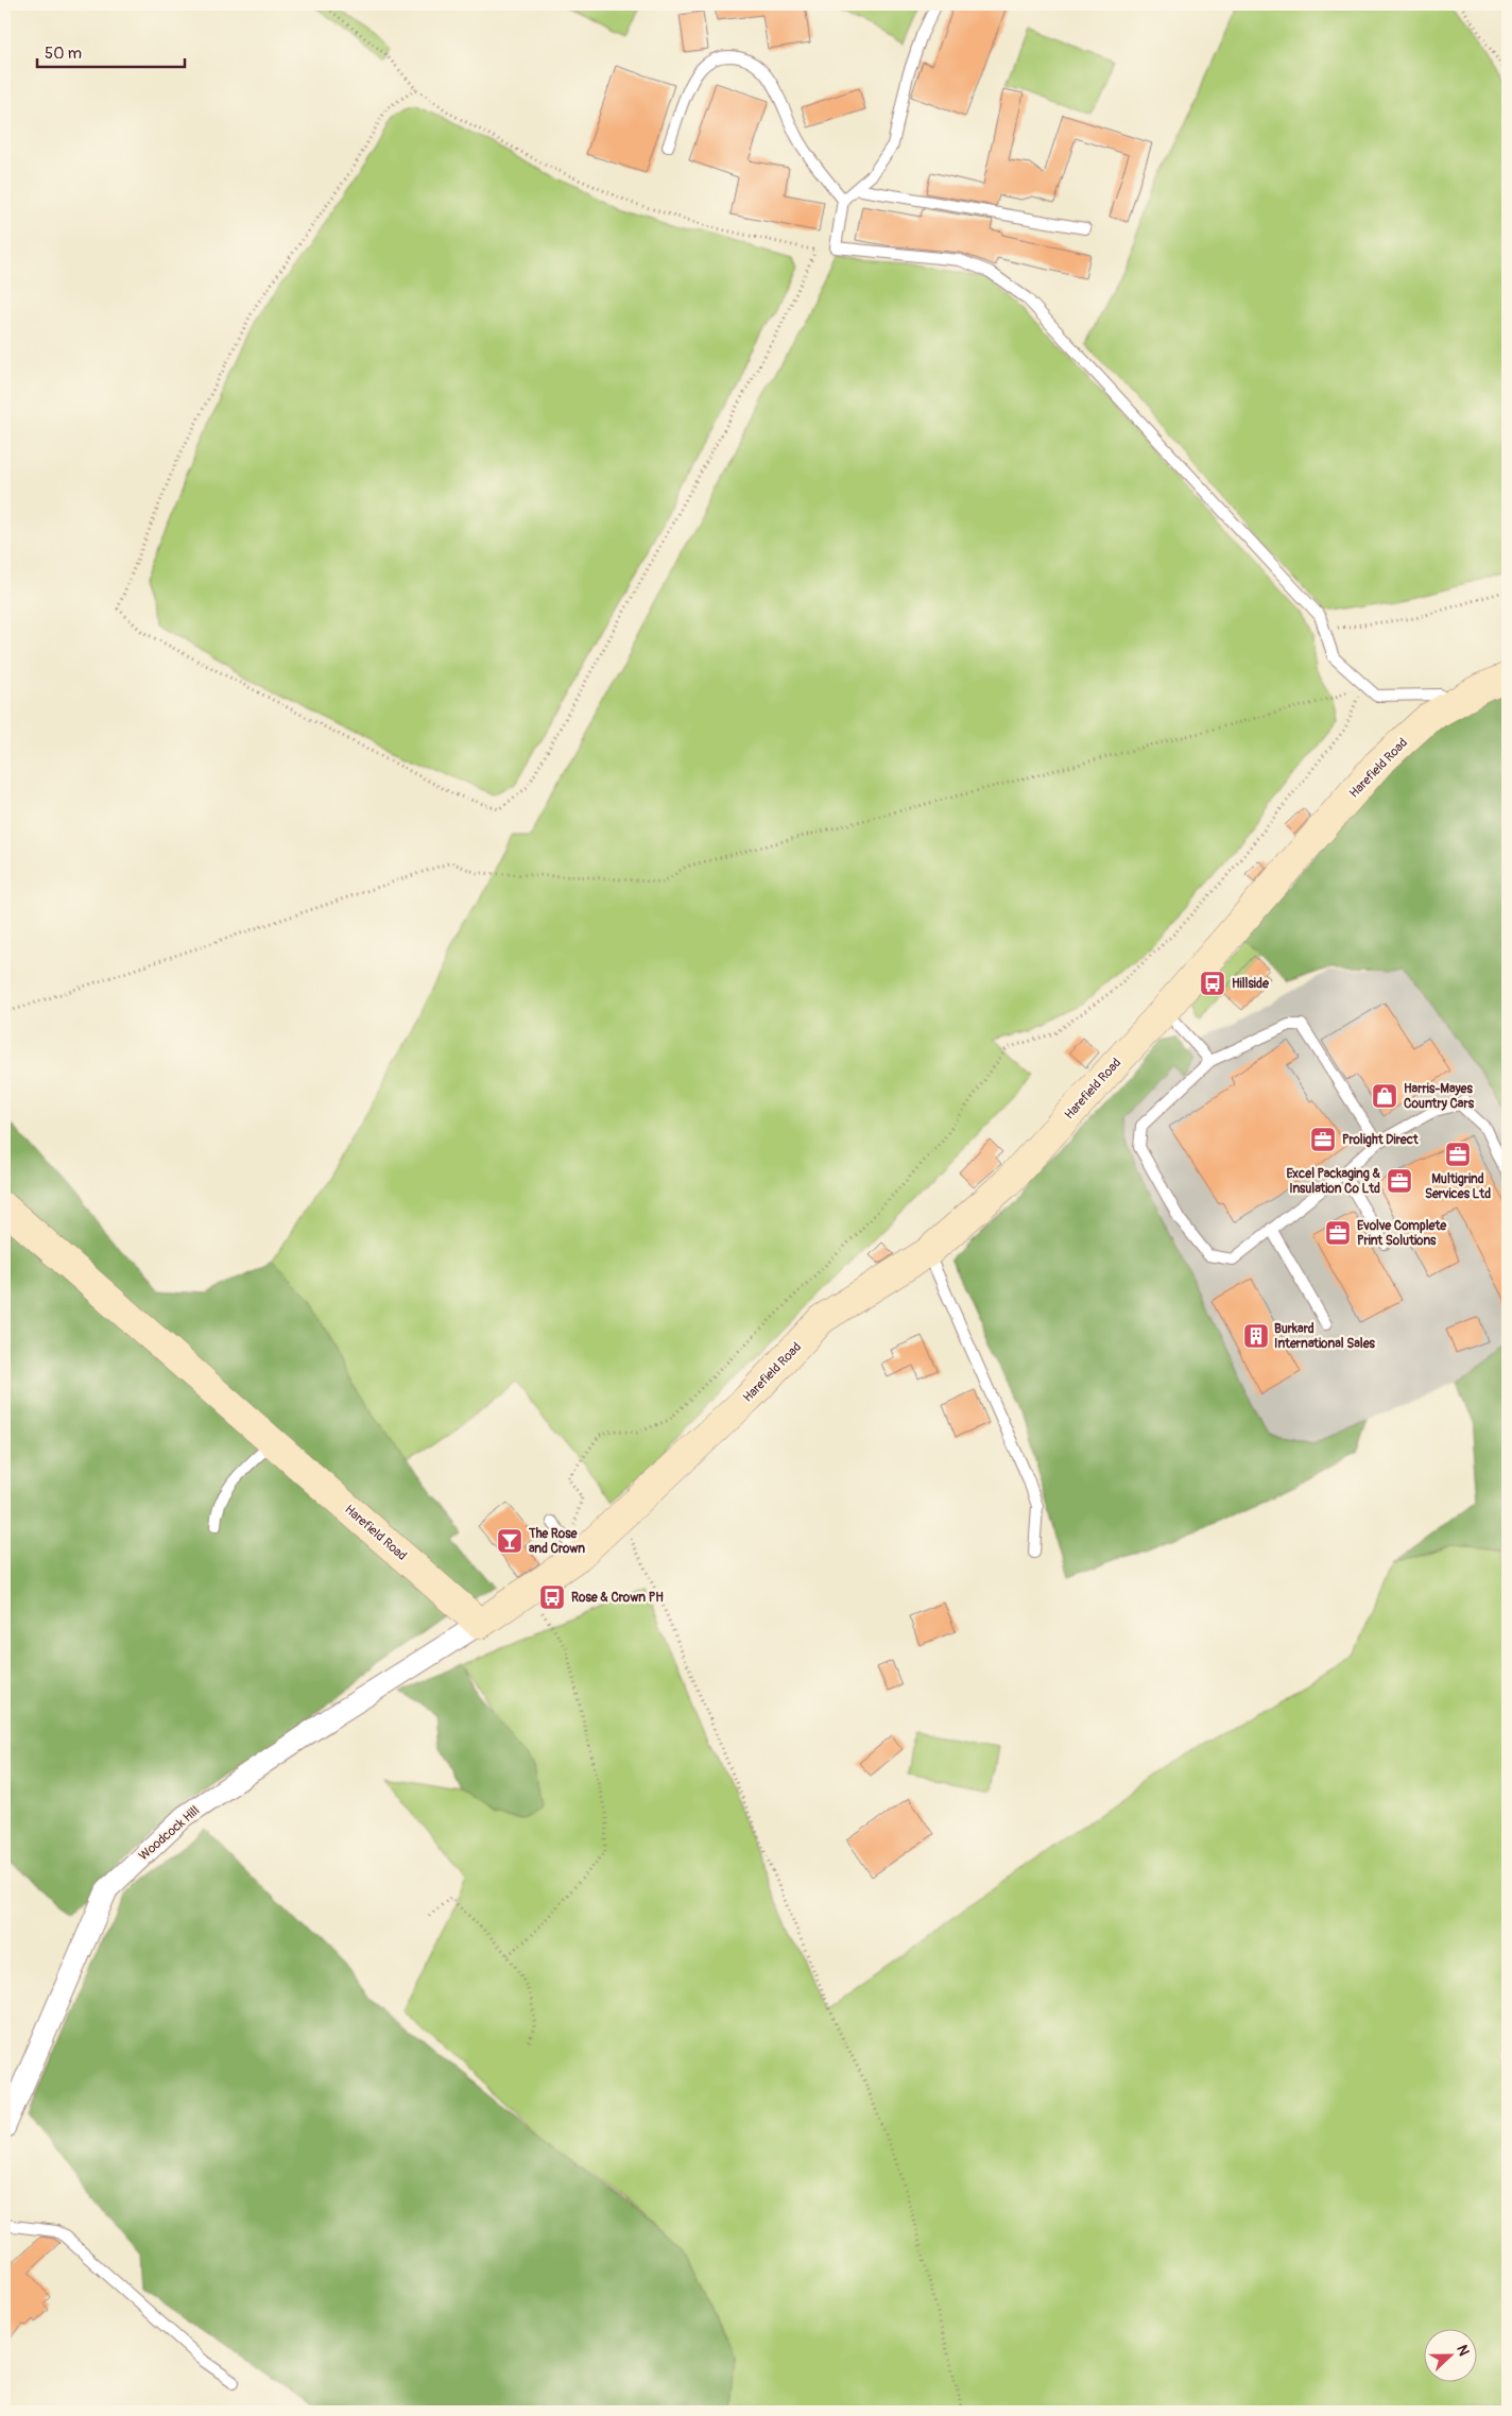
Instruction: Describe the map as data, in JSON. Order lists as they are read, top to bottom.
{
  "streets": {
    "street": ["Harefield Road", "Woodcock Hill"]
  },
  "crossings": [
    ["Harefield Road", "Woodcock Hill"]
  ],
  "places": {
    "bus stop": ["Hillside", "Rose & Crown PH"],
    "shop": ["Harris-Mayes Country Cars"],
    "office": [
      "Prolight Direct",
      "Multigrind Services Ltd",
      "Excel Packaging & Insulation Co Ltd",
      "Evolve Complete Print Solutions"
    ],
    "building": ["Burkard International Sales"],
    "bar": ["The Rose and Crown"]
  },
  "scale_bar": "50 m",
  "north": "right"
}
